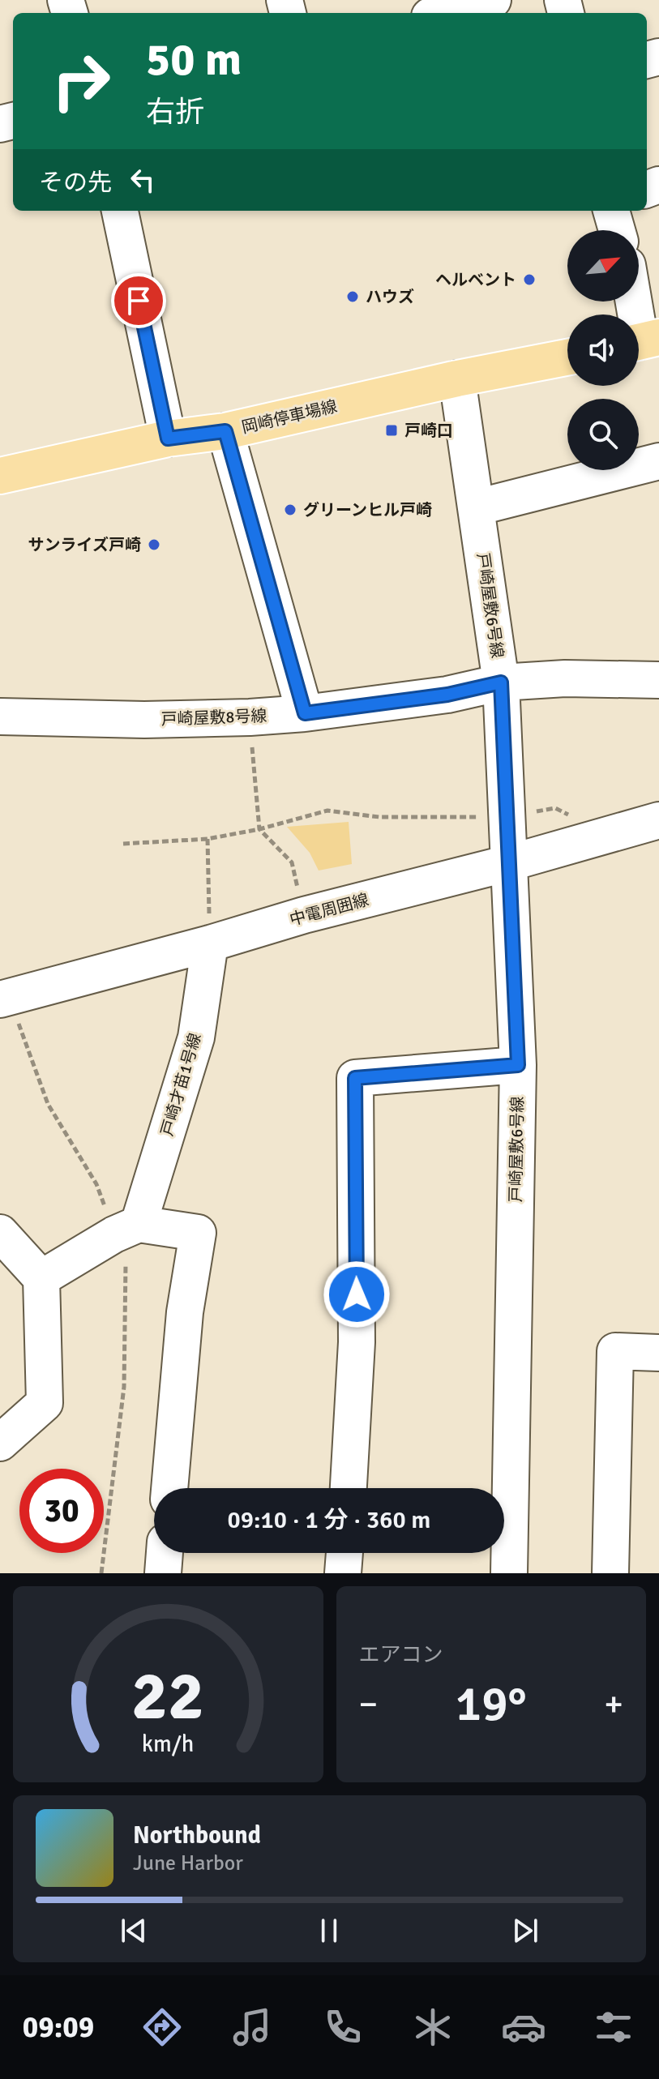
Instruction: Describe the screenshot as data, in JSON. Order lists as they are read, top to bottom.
{
  "streets": {
    "main road": ["岡崎停車場線"],
    "street": [
      "戸崎屋敷6号線",
      "戸崎屋敷8号線",
      "中電周囲線",
      "戸崎才苗1号線"
    ]
  },
  "crossings": [
    ["岡崎停車場線", "戸崎屋敷6号線"],
    ["戸崎屋敷6号線", "戸崎屋敷8号線"],
    ["戸崎屋敷6号線", "中電周囲線"],
    ["中電周囲線", "戸崎才苗1号線"]
  ],
  "places": {
    "other": [
      "ヘルベント",
      "ハウズ",
      "グリーンヒル戸崎",
      "サンライズ戸崎"
    ],
    "transit": ["戸崎口"]
  },
  "north": "top right",
  "page": {
    "turn": ["50 m", "右折"],
    "then": "その先",
    "limit": "30",
    "trip": "09:10 · 1 分 · 360 m",
    "tile": "エアコン",
    "heat": ["−", "19°", "+"],
    "song": ["Northbound", "June Harbor"],
    "tabs": "09:09",
    "gauge": ["22", "km/h"]
  }
}
